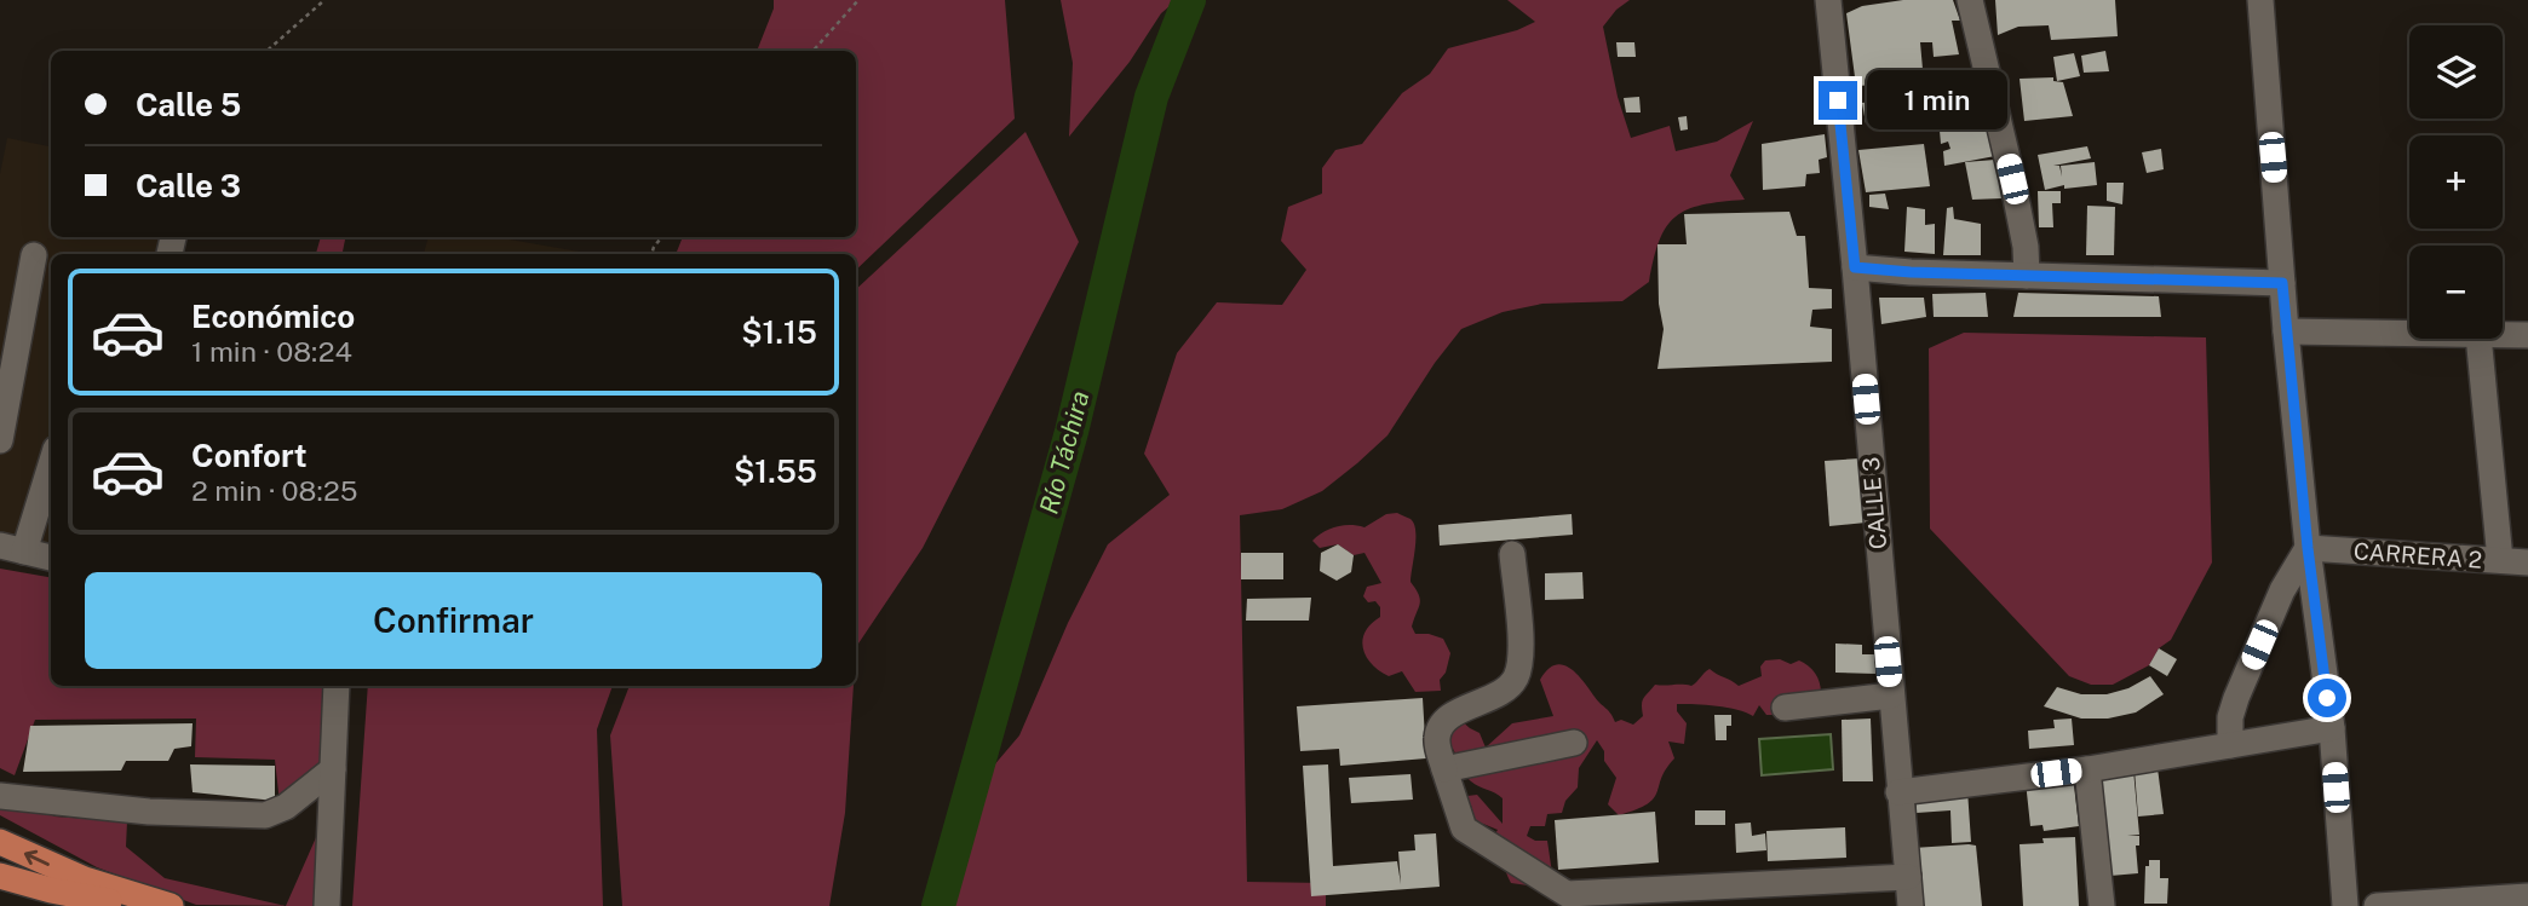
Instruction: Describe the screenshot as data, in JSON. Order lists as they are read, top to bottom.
{
  "streets": {
    "street": ["CALLE 3", "CARRERA 2"]
  },
  "water": ["Río Táchira"],
  "page": {
    "map_buttons": ["+", "−"],
    "banner": ["Calle 5", "Calle 3"],
    "bubble": "1 min",
    "list": [
      {
        "name": "Económico",
        "note": "1 min · 08:24",
        "value": "$1.15"
      },
      {
        "name": "Confort",
        "note": "2 min · 08:25",
        "value": "$1.55"
      }
    ],
    "buttons": "Confirmar"
  }
}
